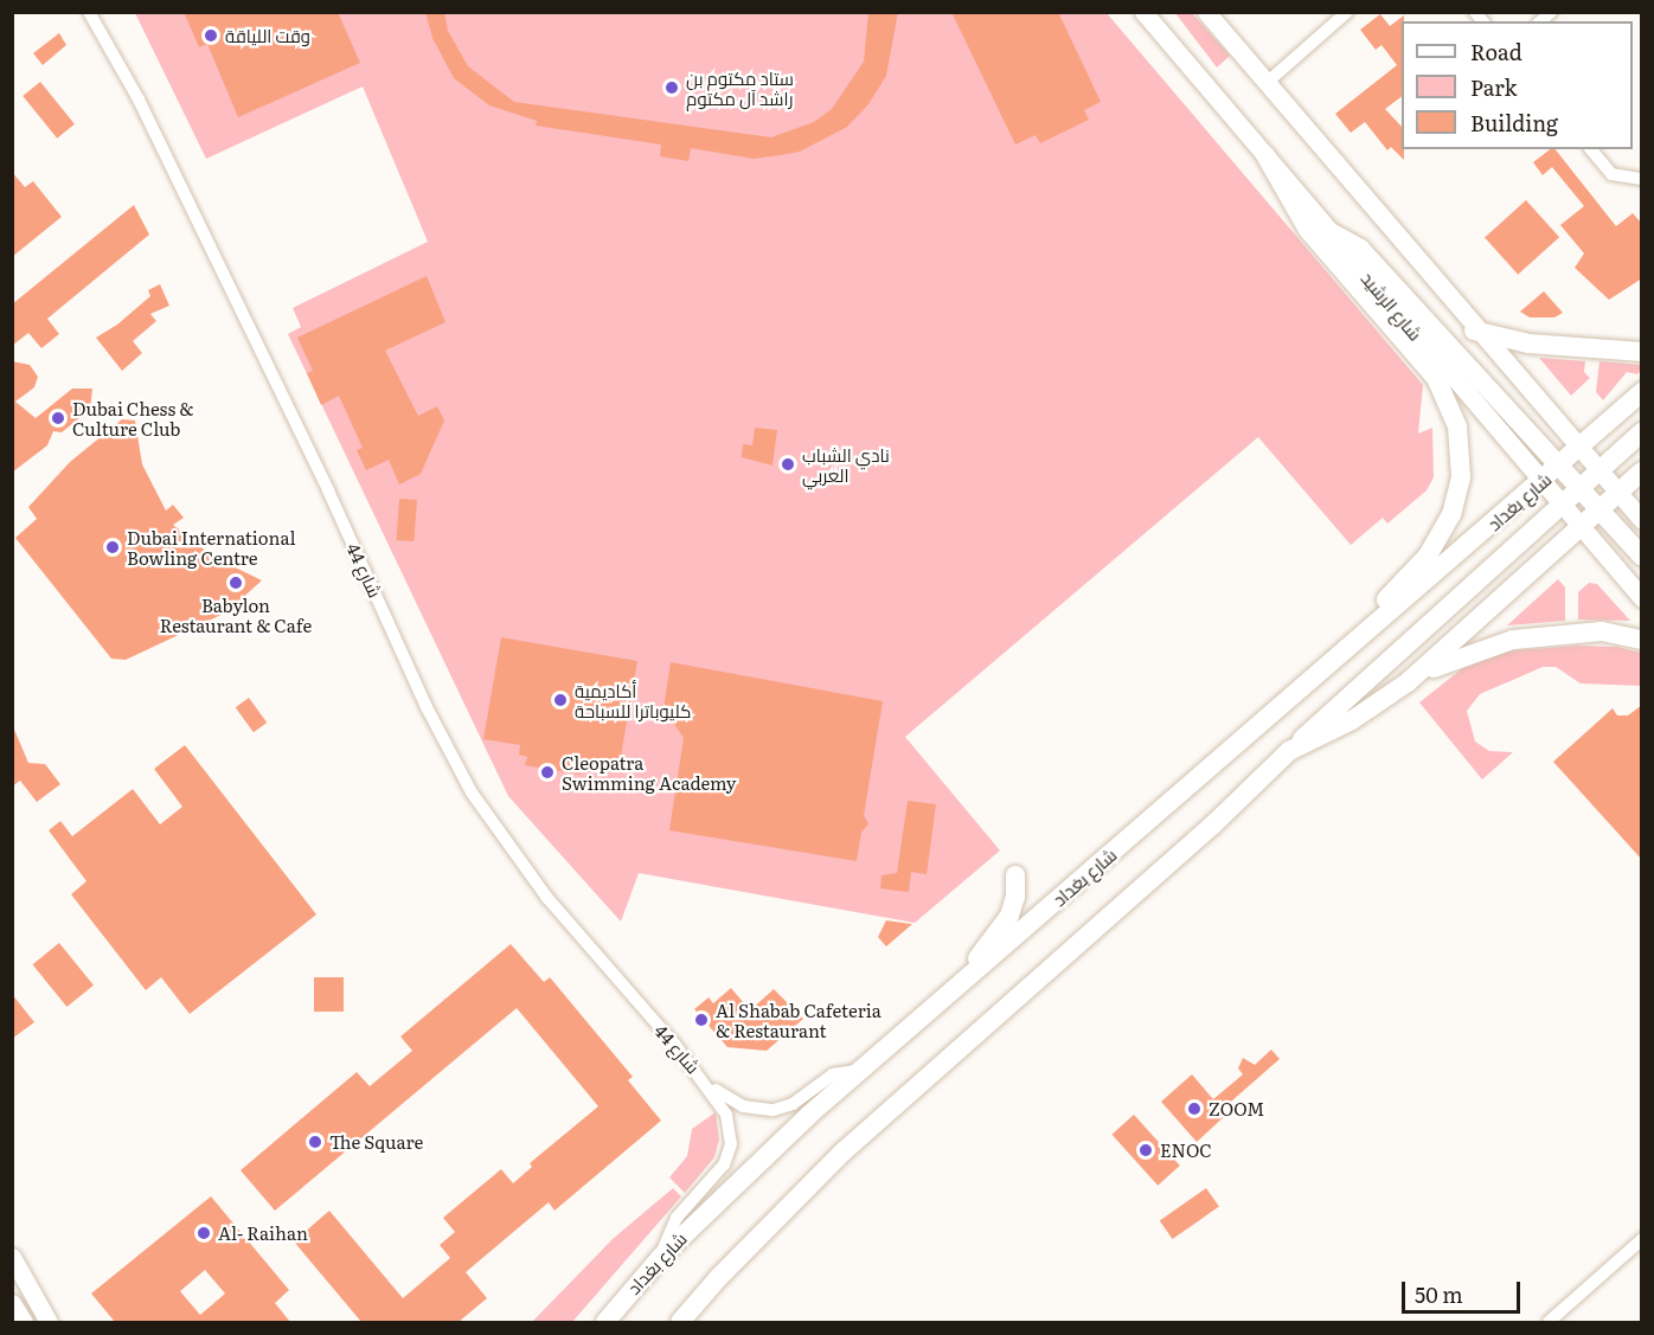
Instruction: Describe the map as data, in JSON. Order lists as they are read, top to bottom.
{
  "streets": {
    "main road": ["شارع الرشيد", "شارع بغداد"],
    "street": ["شارع 44"]
  },
  "crossings": [
    ["شارع الرشيد", "شارع بغداد"],
    ["شارع بغداد", "شارع 44"]
  ],
  "places": [
    "وقت اللياقة",
    "ستاد مكتوم بن راشد آل مكتوم",
    "Dubai Chess & Culture Club",
    "نادي الشباب العربي",
    "Dubai International Bowling Centre",
    "Babylon Restaurant & Cafe",
    "أكاديمية كليوباترا للسباحة",
    "Cleopatra Swimming Academy",
    "Al Shabab Cafeteria & Restaurant",
    "ZOOM",
    "The Square",
    "ENOC",
    "Al- Raihan"
  ],
  "legend": ["Road", "Park", "Building"],
  "scale_bar": "50 m"
}
